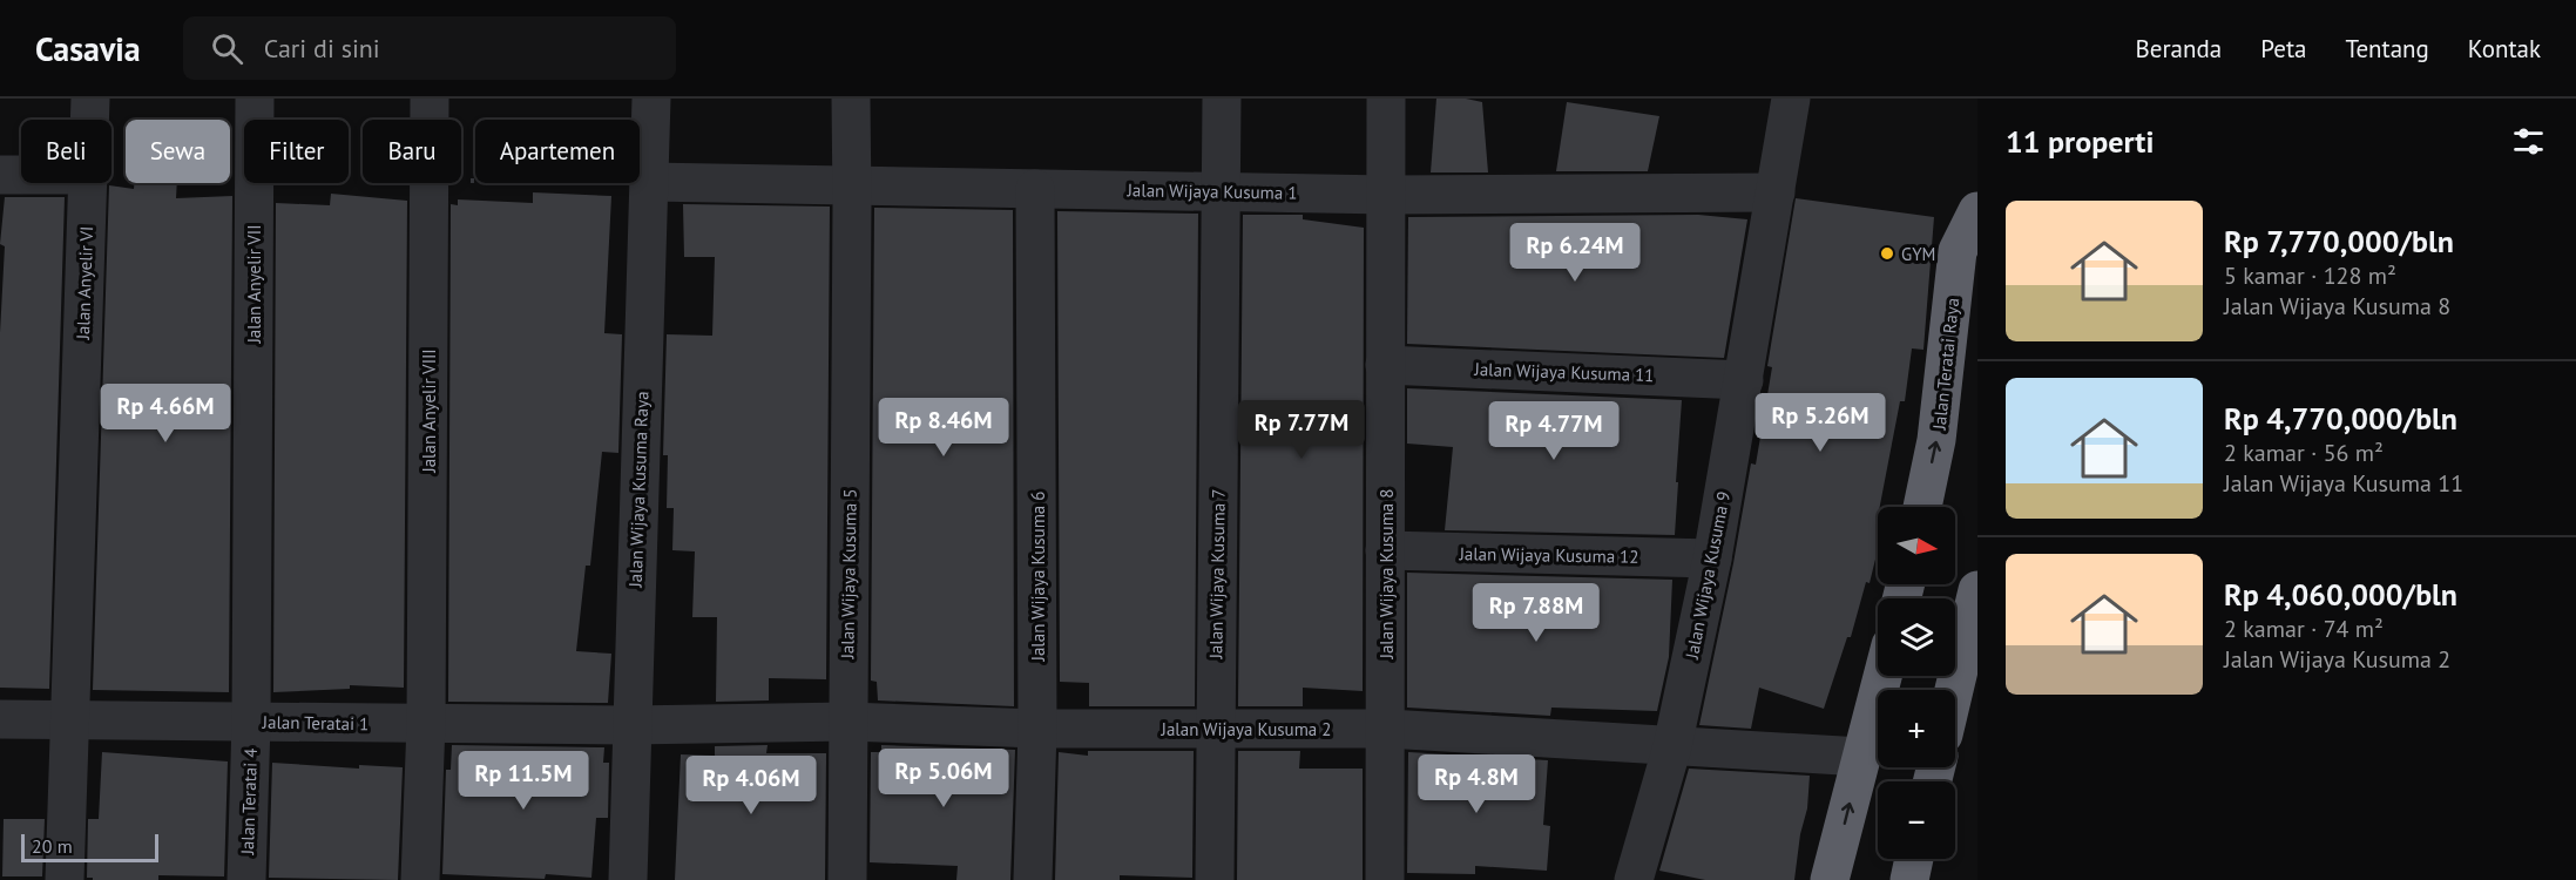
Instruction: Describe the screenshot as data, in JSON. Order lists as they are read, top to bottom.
{
  "streets": {
    "highway": ["Jalan Teratai Raya"],
    "street": [
      "Jalan Wijaya Kusuma 1",
      "Jalan Anyelir VI",
      "Jalan Anyelir VII",
      "Jalan Wijaya Kusuma 11",
      "Jalan Anyelir VIII",
      "Jalan Wijaya Kusuma Raya",
      "Jalan Wijaya Kusuma 12",
      "Jalan Wijaya Kusuma 5",
      "Jalan Wijaya Kusuma 7",
      "Jalan Wijaya Kusuma 8",
      "Jalan Wijaya Kusuma 9",
      "Jalan Wijaya Kusuma 6",
      "Jalan Teratai 1",
      "Jalan Wijaya Kusuma 2",
      "Jalan Teratai 4"
    ]
  },
  "crossings": [
    ["Jalan Wijaya Kusuma 1", "Jalan Wijaya Kusuma Raya"],
    ["Jalan Wijaya Kusuma 1", "Jalan Wijaya Kusuma 5"],
    ["Jalan Wijaya Kusuma 1", "Jalan Wijaya Kusuma 7"],
    ["Jalan Wijaya Kusuma 1", "Jalan Wijaya Kusuma 8"],
    ["Jalan Wijaya Kusuma 1", "Jalan Wijaya Kusuma 9"],
    ["Jalan Wijaya Kusuma 1", "Jalan Wijaya Kusuma 6"],
    ["Jalan Anyelir VI", "Jalan Teratai 1"],
    ["Jalan Anyelir VII", "Jalan Teratai 1"],
    ["Jalan Anyelir VII", "Jalan Teratai 4"],
    ["Jalan Wijaya Kusuma 11", "Jalan Wijaya Kusuma 8"],
    ["Jalan Wijaya Kusuma 11", "Jalan Wijaya Kusuma 9"],
    ["Jalan Anyelir VIII", "Jalan Teratai 1"],
    ["Jalan Wijaya Kusuma Raya", "Jalan Teratai 1"],
    ["Jalan Wijaya Kusuma Raya", "Jalan Wijaya Kusuma 2"],
    ["Jalan Wijaya Kusuma 12", "Jalan Wijaya Kusuma 8"],
    ["Jalan Wijaya Kusuma 12", "Jalan Wijaya Kusuma 9"],
    ["Jalan Wijaya Kusuma 5", "Jalan Wijaya Kusuma 2"],
    ["Jalan Wijaya Kusuma 7", "Jalan Wijaya Kusuma 2"],
    ["Jalan Wijaya Kusuma 8", "Jalan Wijaya Kusuma 2"],
    ["Jalan Wijaya Kusuma 9", "Jalan Wijaya Kusuma 2"],
    ["Jalan Wijaya Kusuma 6", "Jalan Wijaya Kusuma 2"],
    ["Jalan Teratai 1", "Jalan Wijaya Kusuma 2"],
    ["Jalan Teratai 1", "Jalan Teratai 4"]
  ],
  "one_way": ["Jalan Teratai Raya"],
  "places": ["GYM"],
  "scale_bar": "20 m",
  "north": "right",
  "page": {
    "header": "Casavia",
    "search": "Cari di sini",
    "nav": [
      "Beranda",
      "Peta",
      "Tentang",
      "Kontak"
    ],
    "heading": "11 properti",
    "chip": [
      "Beli",
      "Sewa",
      "Filter",
      "Baru",
      "Apartemen"
    ],
    "list": [
      {
        "name": "Rp 7,770,000/bln",
        "note": "5 kamar · 128 m² · Jalan Wijaya Kusuma 8"
      },
      {
        "name": "Rp 4,770,000/bln",
        "note": "2 kamar · 56 m² · Jalan Wijaya Kusuma 11"
      },
      {
        "name": "Rp 4,060,000/bln",
        "note": "2 kamar · 74 m² · Jalan Wijaya Kusuma 2"
      }
    ],
    "price": [
      "Rp 6.24M",
      "Rp 4.66M",
      "Rp 5.26M",
      "Rp 8.46M",
      "Rp 7.77M",
      "Rp 4.77M",
      "Rp 7.88M",
      "Rp 5.06M",
      "Rp 11.5M",
      "Rp 4.8M",
      "Rp 4.06M"
    ],
    "map_buttons": ["+", "−"],
    "scale": "20 m"
  }
}
